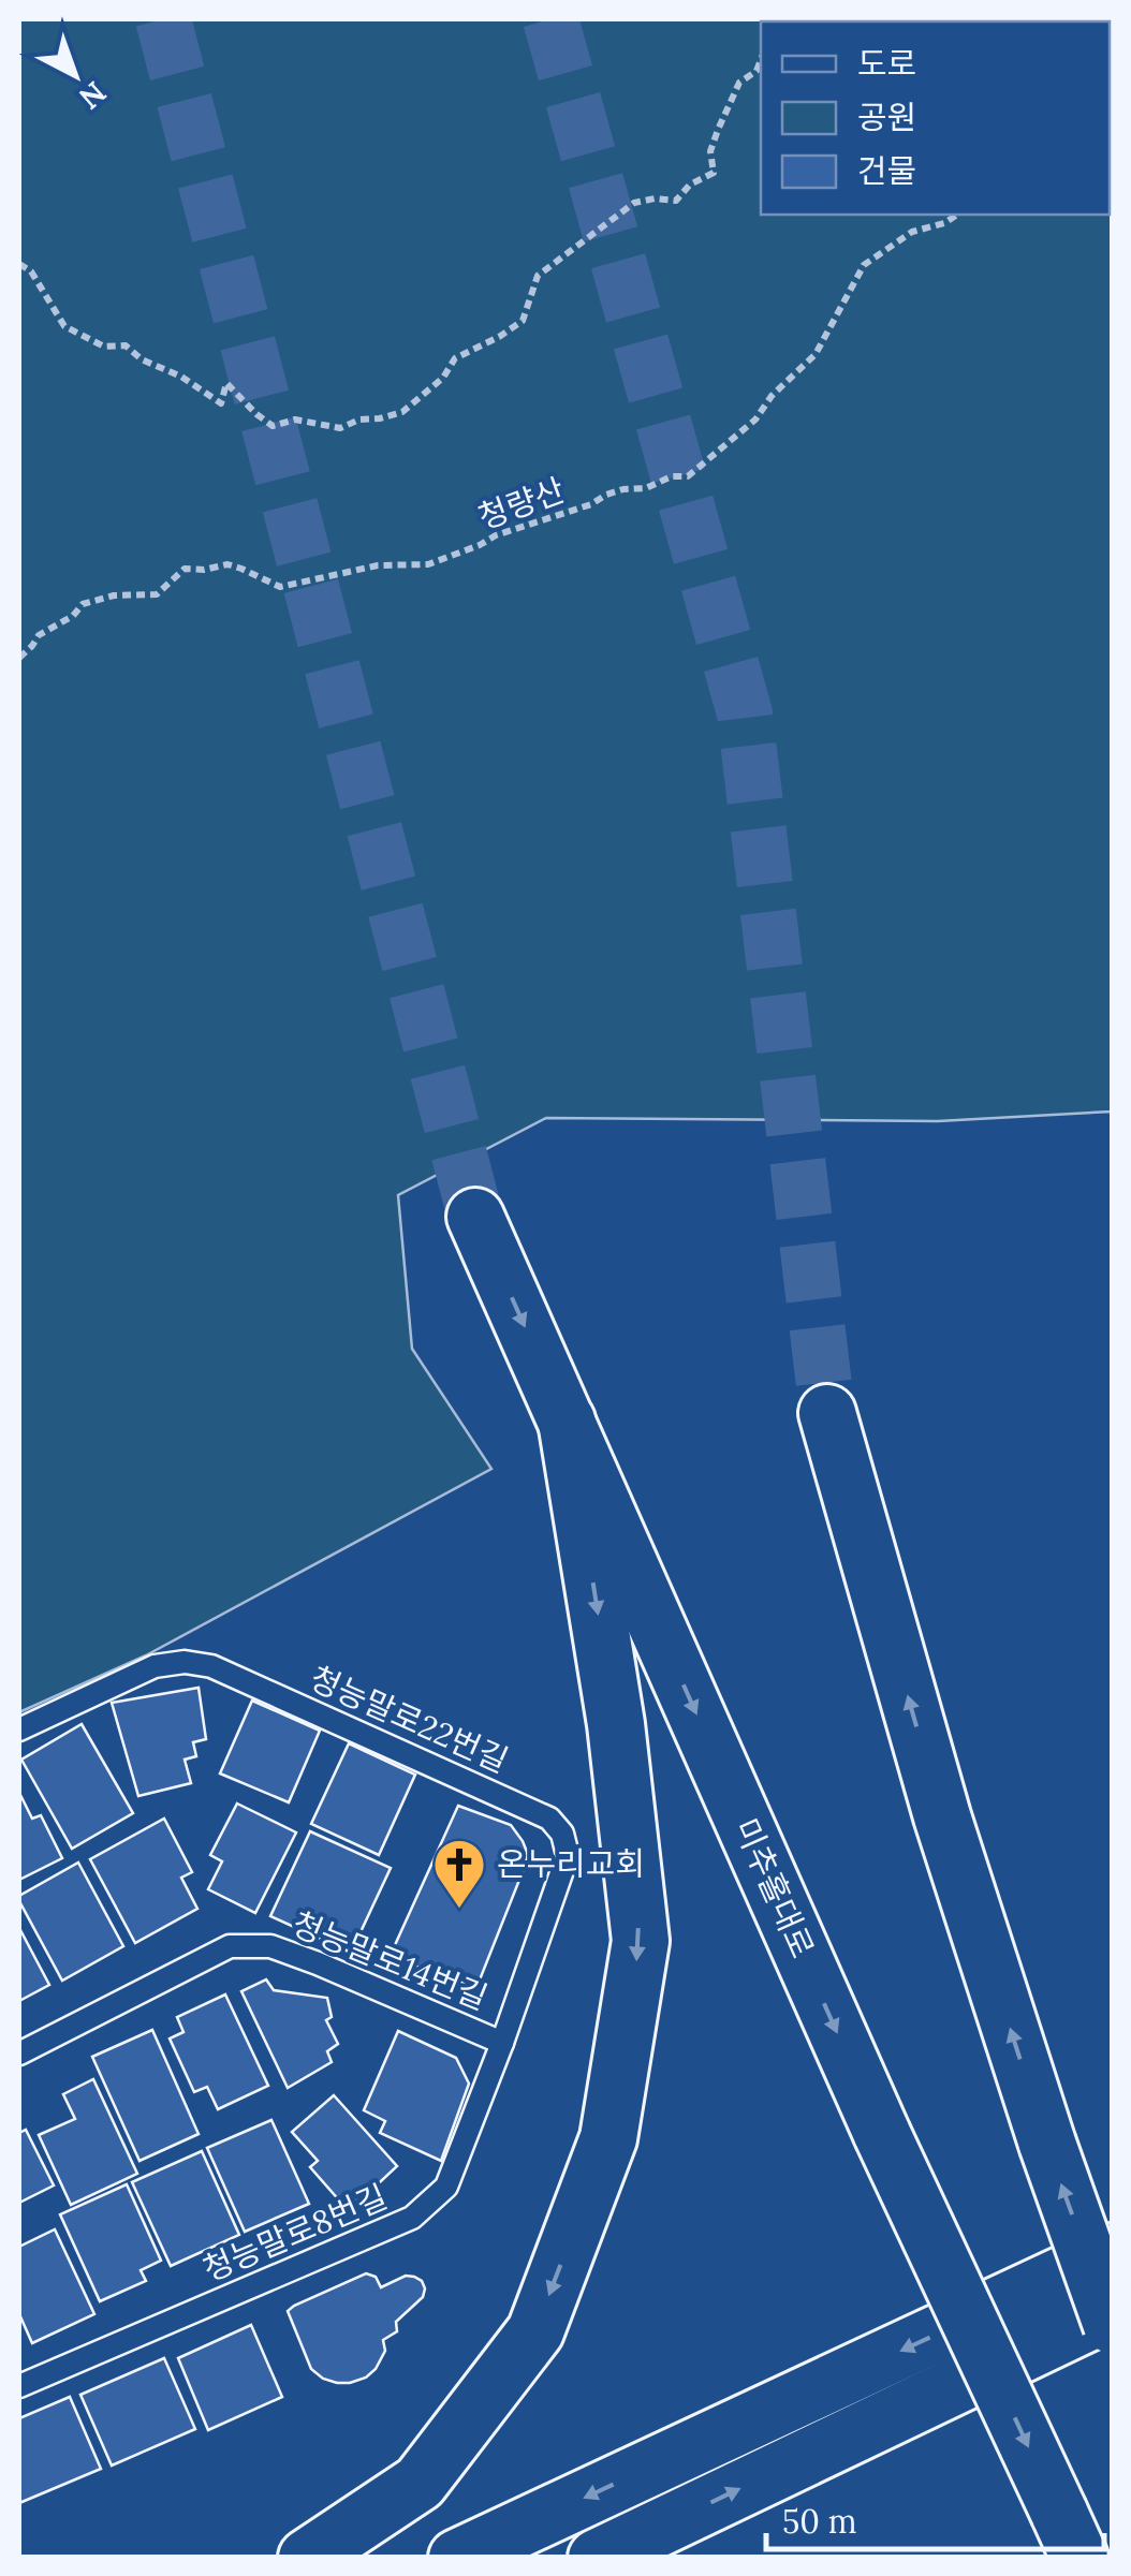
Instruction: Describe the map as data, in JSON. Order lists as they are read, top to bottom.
{
  "streets": {
    "main road": ["미추홀대로"],
    "lane": ["청능말로22번길", "청능말로14번길", "청능말로8번길"],
    "path": ["청량산"]
  },
  "crossings": [
    ["청능말로22번길", "청능말로14번길"],
    ["청능말로22번길", "청능말로8번길"],
    ["청능말로14번길", "청능말로8번길"]
  ],
  "places": {
    "church": ["온누리교회"]
  },
  "legend": ["도로", "공원", "건물"],
  "scale_bar": "50 m",
  "north": "bottom right"
}
